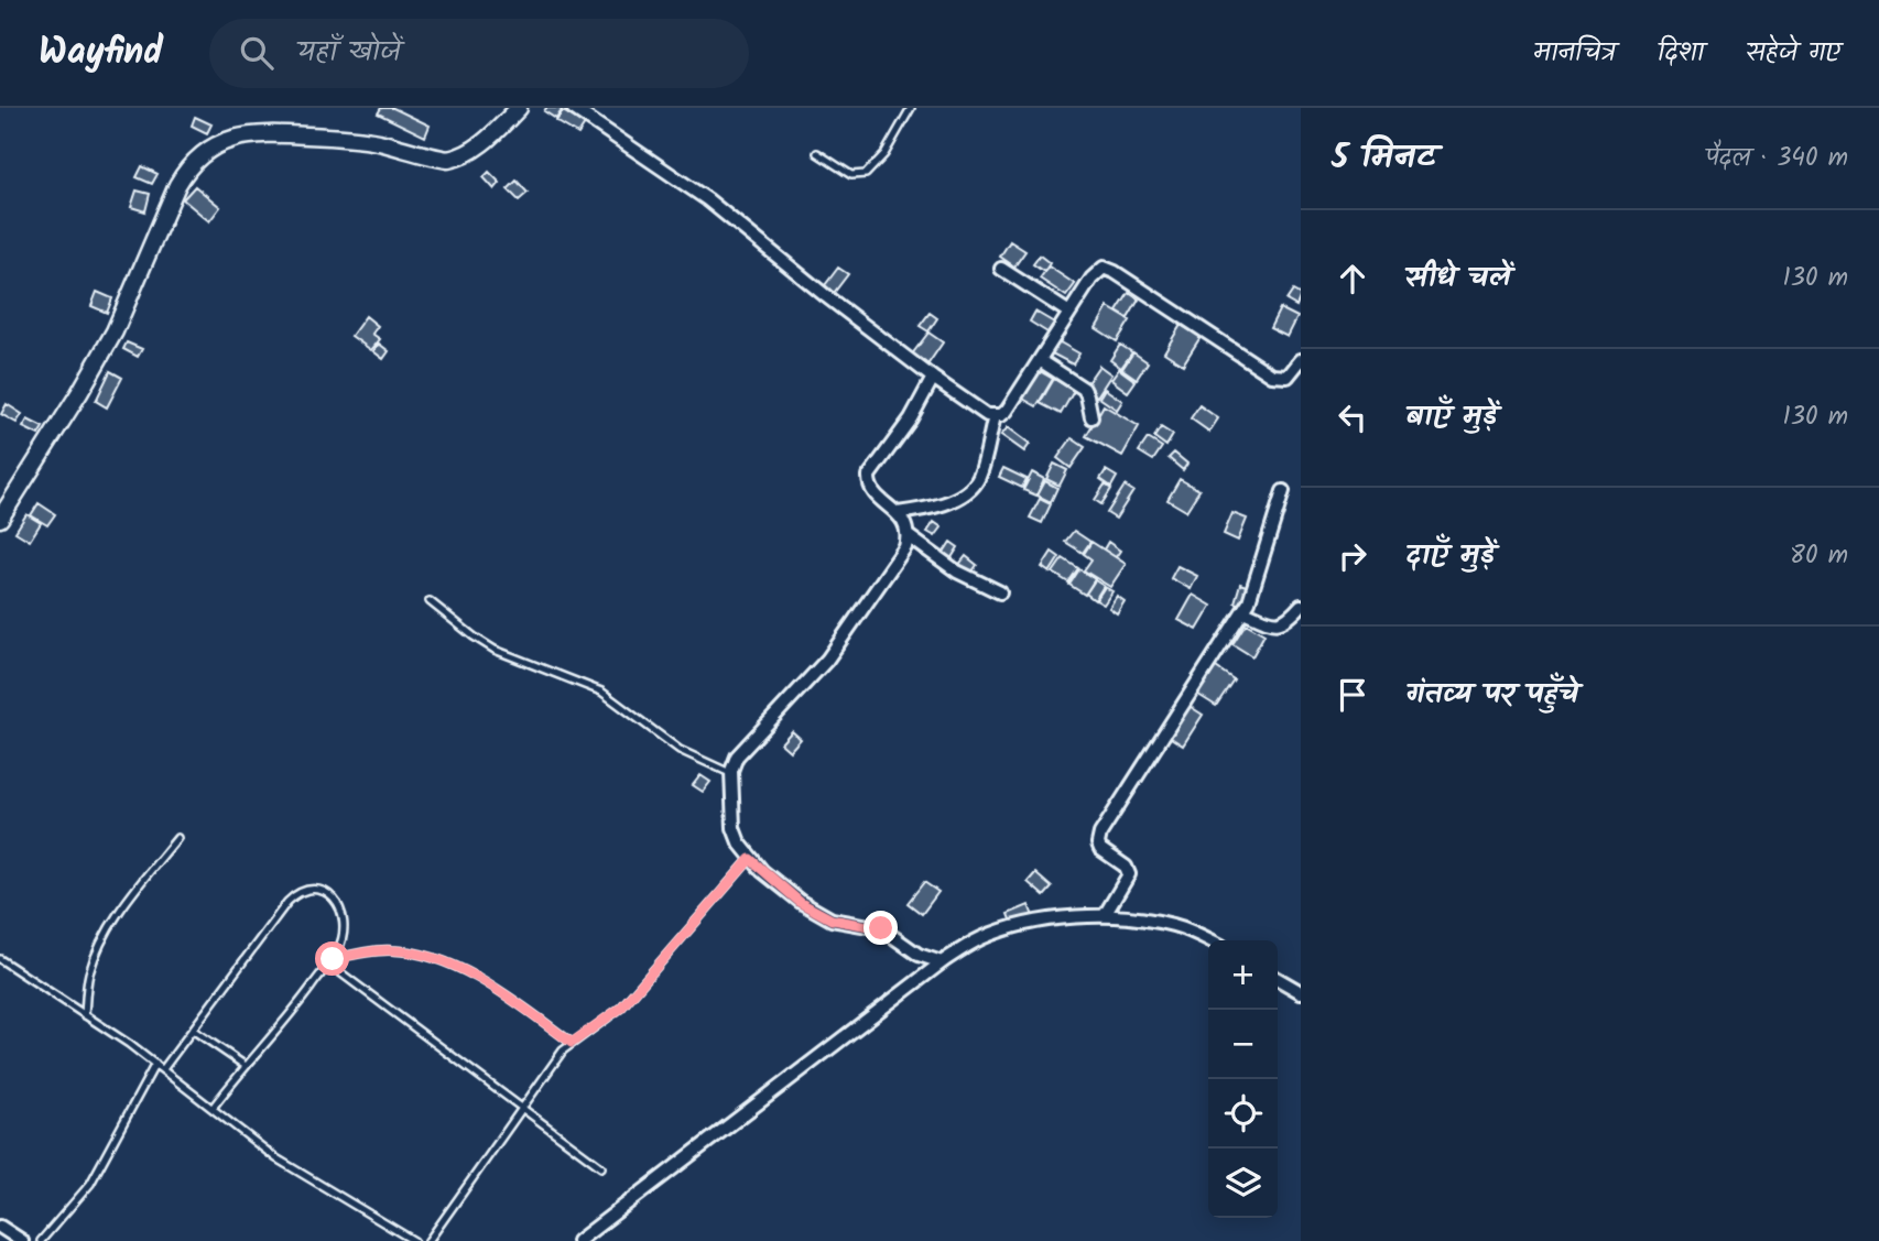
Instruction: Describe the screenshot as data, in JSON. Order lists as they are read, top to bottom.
{
  "page": {
    "header": "Wayfind",
    "search": "यहाँ खोजें",
    "nav": ["मानचित्र", "दिशा", "सहेजे गए"],
    "heading": ["5 मिनट", "पैदल · 340 m"],
    "list": [
      ["सीधे चलें", "130 m"],
      ["बाएँ मुड़ें", "130 m"],
      ["दाएँ मुड़ें", "80 m"],
      "गंतव्य पर पहुँचे"
    ],
    "map_buttons": ["+", "−"]
  }
}
